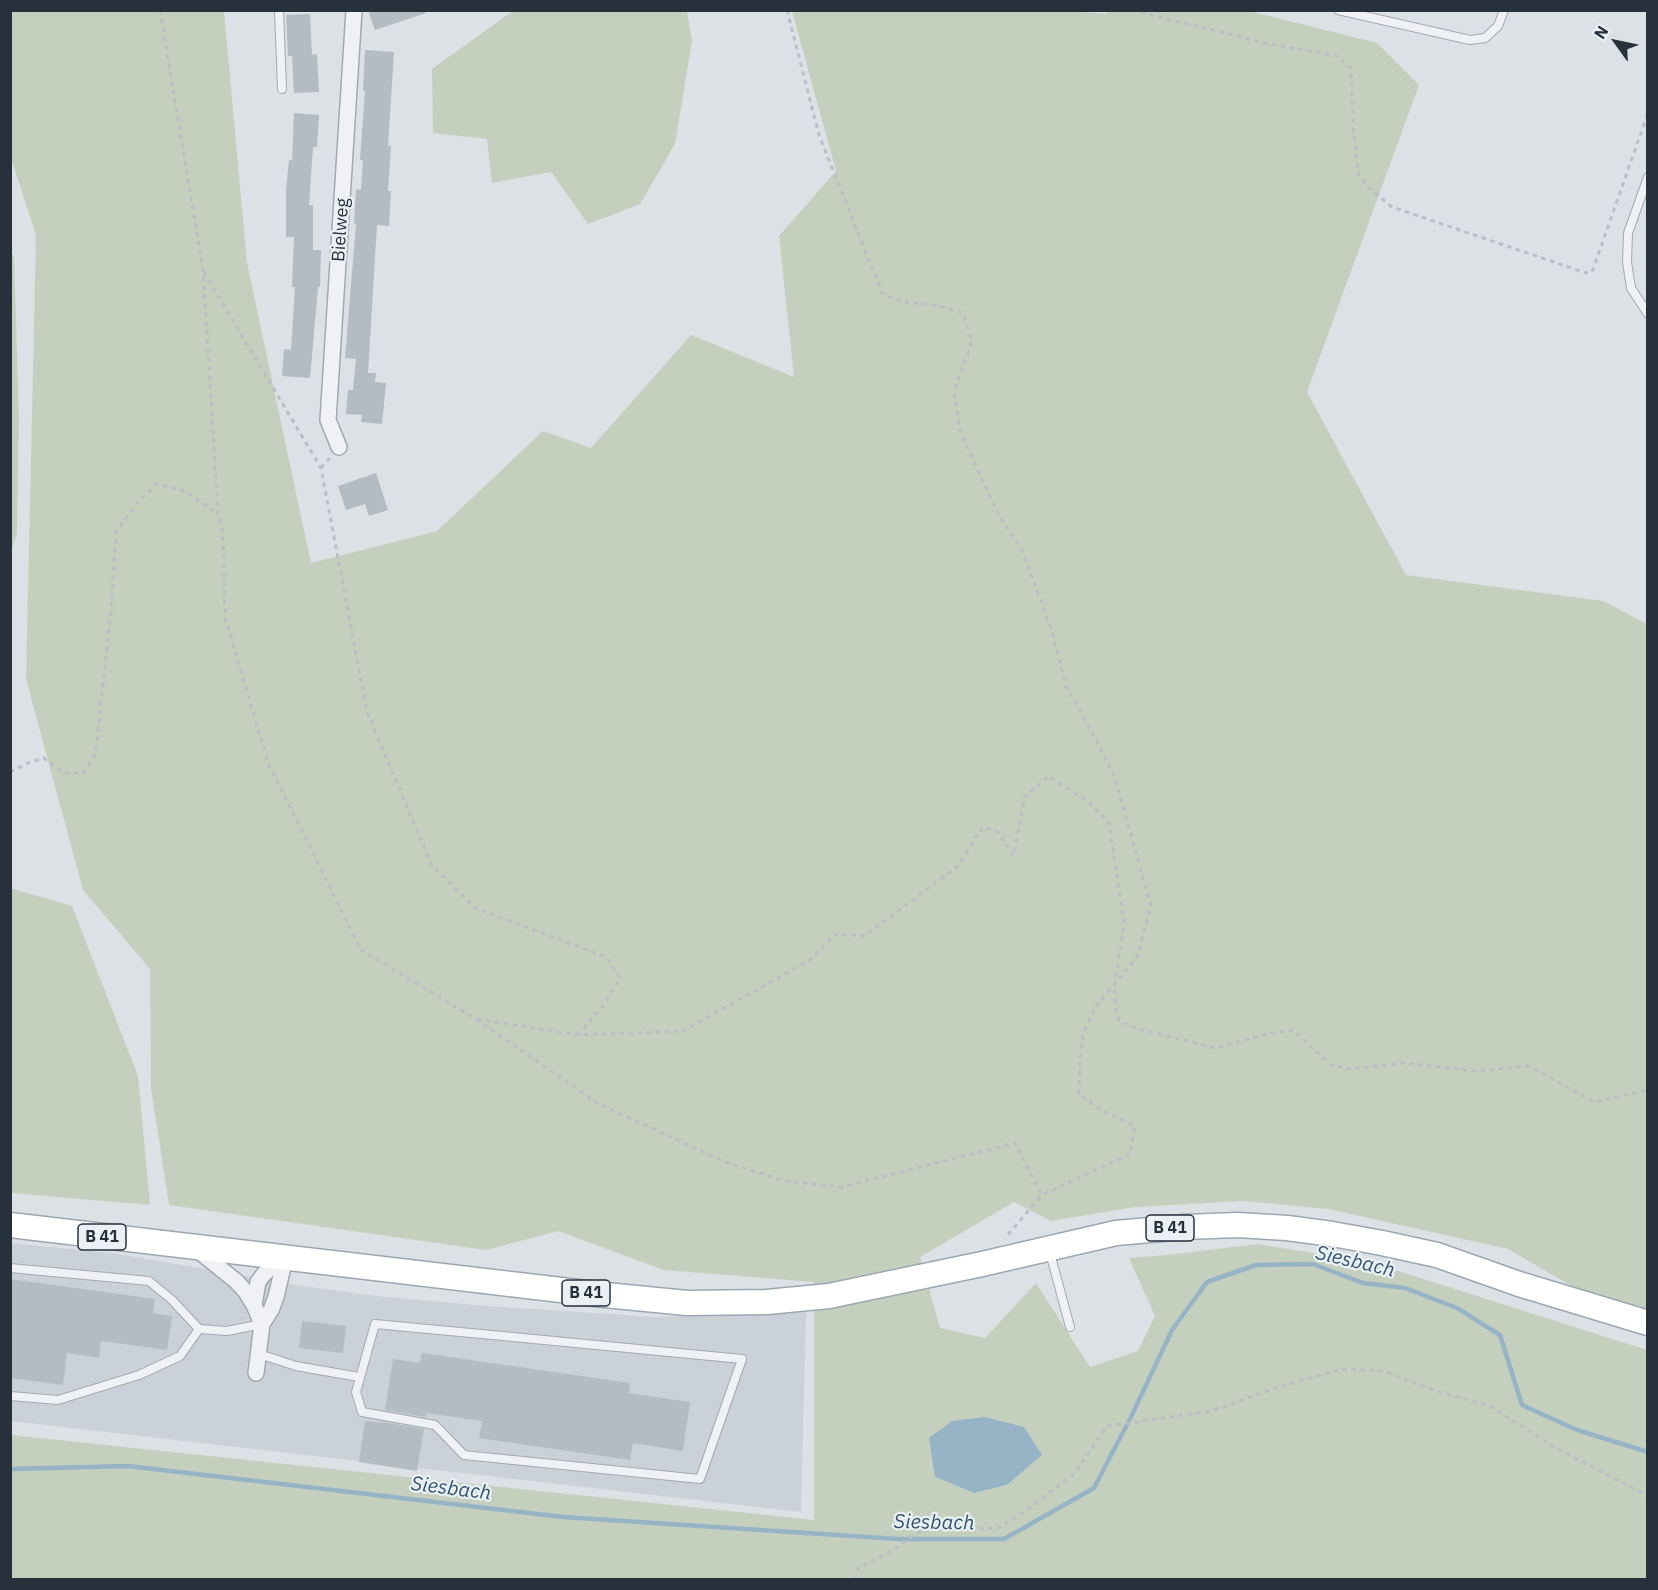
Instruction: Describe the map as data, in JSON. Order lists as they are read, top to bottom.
{
  "streets": {
    "main road": ["B 41"],
    "street": ["Bielweg"]
  },
  "water": ["Siesbach"],
  "north": "top left"
}
